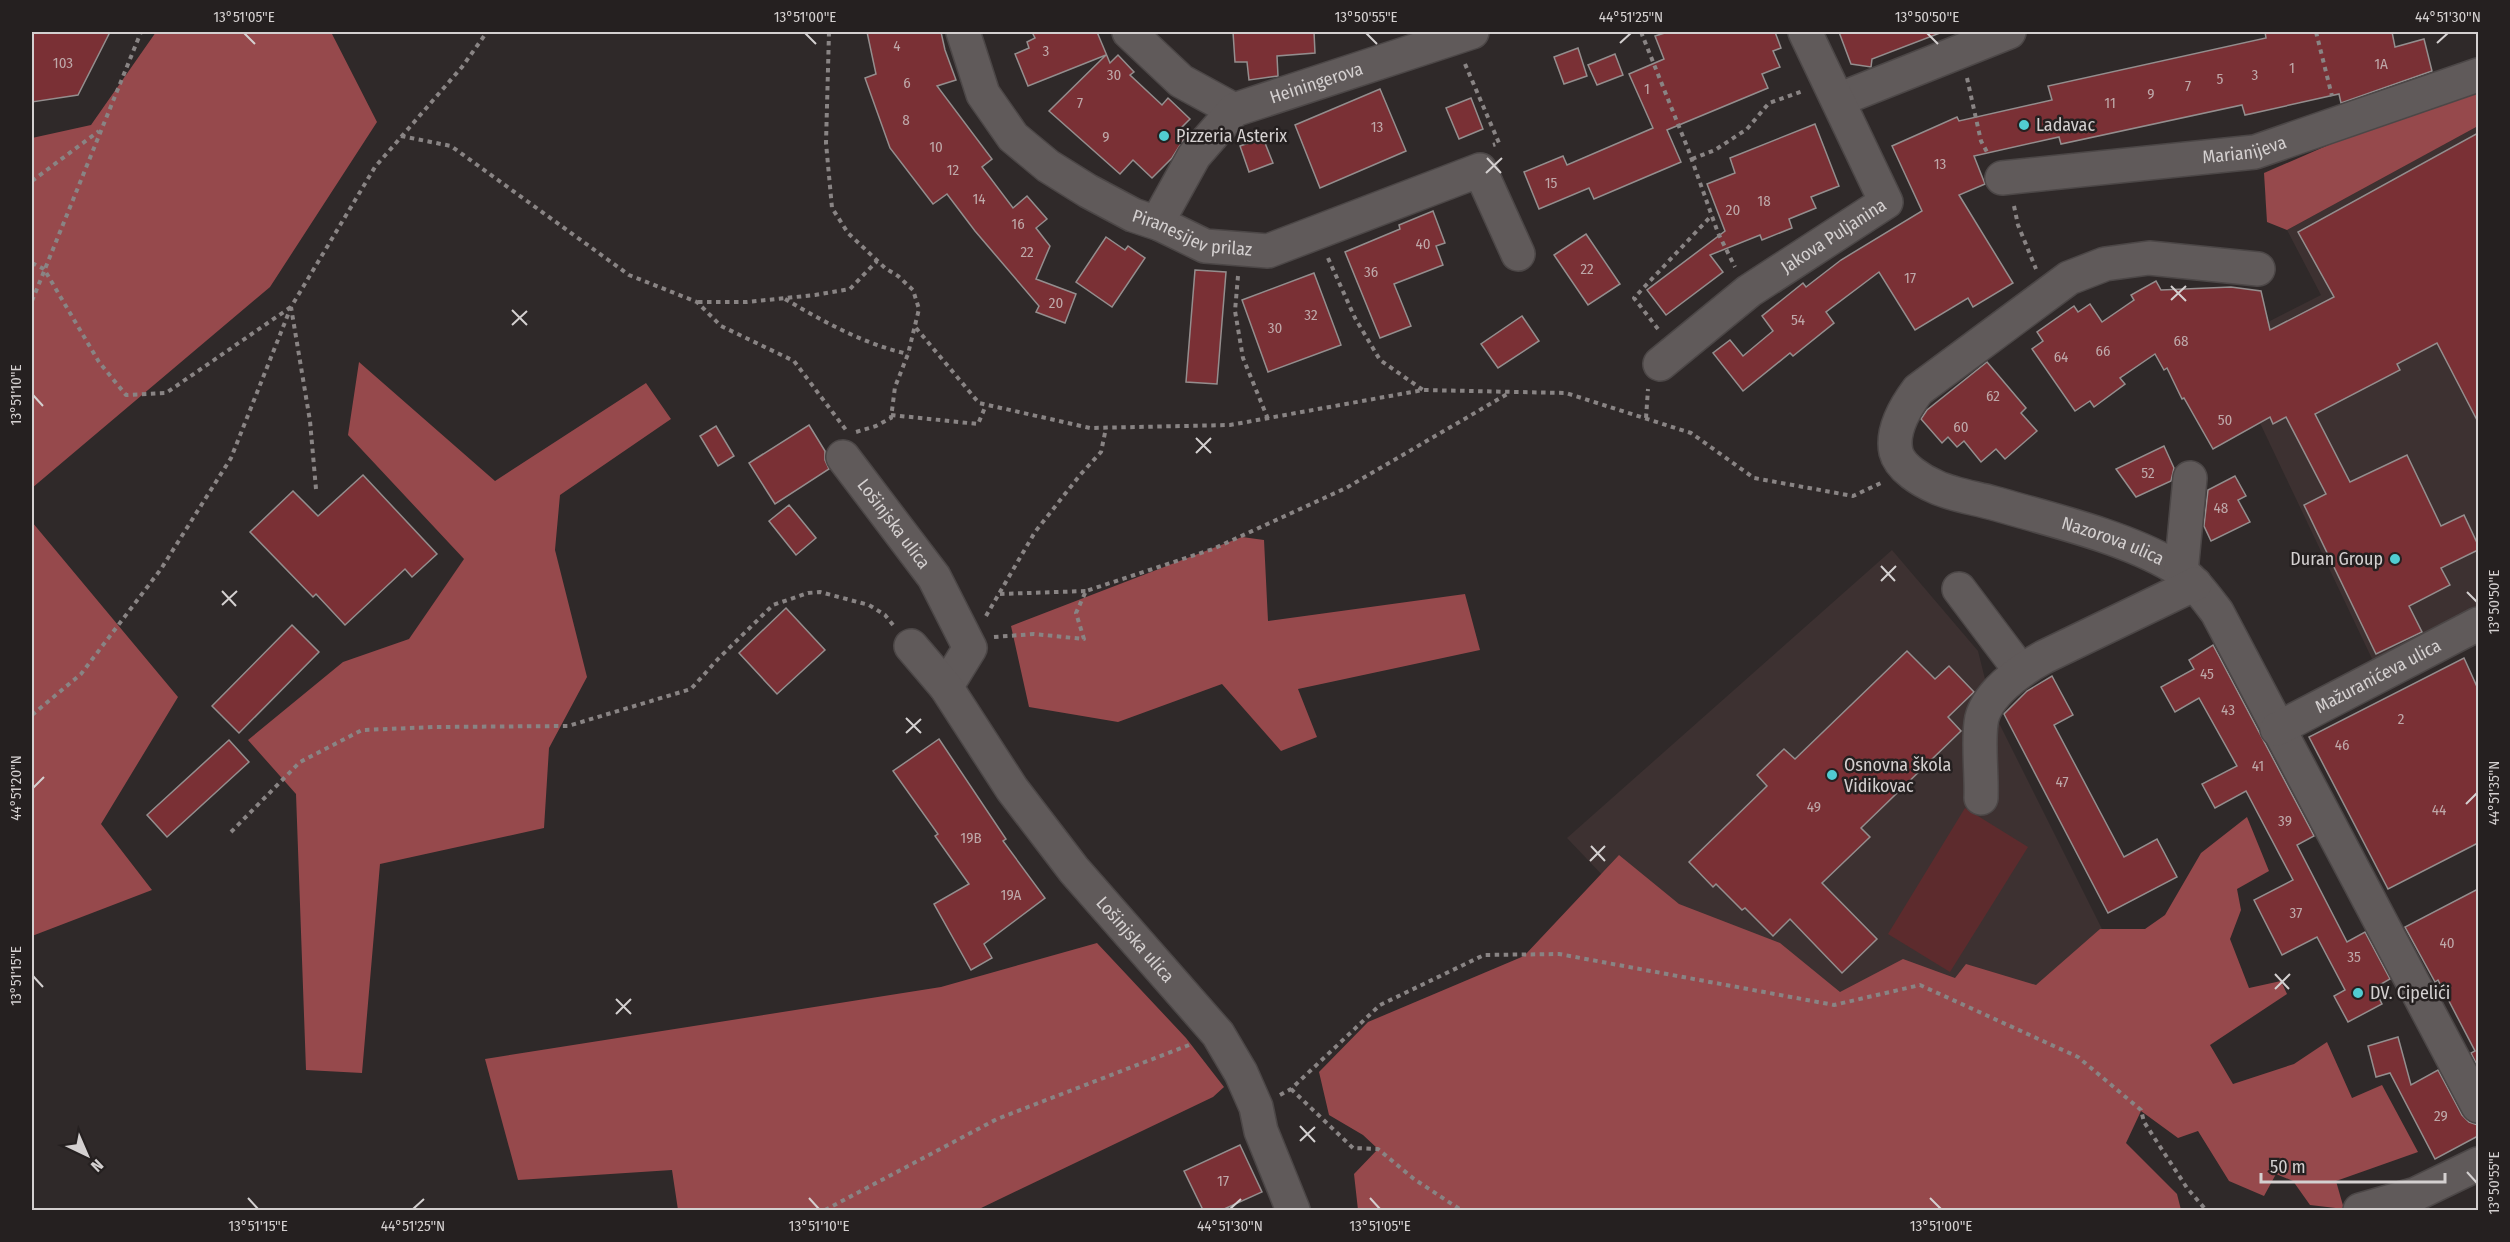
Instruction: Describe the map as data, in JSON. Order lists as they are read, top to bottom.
{
  "streets": {
    "street": [
      "Heiningerova",
      "Marianijeva",
      "Piranesijev prilaz",
      "Jakova Puljanina",
      "Lošinjska ulica",
      "Nazorova ulica",
      "Mažuranićeva ulica"
    ]
  },
  "crossings": [
    ["Nazorova ulica", "Mažuranićeva ulica"]
  ],
  "places": [
    "Ladavac",
    "Pizzeria Asterix",
    "Duran Group",
    "Osnovna škola Vidikovac",
    "DV. Cipelići"
  ],
  "house_numbers": [
    "4",
    "3",
    "103",
    "1A",
    "1",
    "30",
    "3",
    "5",
    "6",
    "7",
    "1",
    "9",
    "7",
    "11",
    "8",
    "13",
    "9",
    "10",
    "13",
    "12",
    "15",
    "14",
    "18",
    "20",
    "16",
    "40",
    "22",
    "22",
    "36",
    "17",
    "20",
    "32",
    "54",
    "30",
    "68",
    "66",
    "64",
    "62",
    "50",
    "60",
    "52",
    "48",
    "45",
    "43",
    "2",
    "46",
    "41",
    "47",
    "49",
    "44",
    "39",
    "19B",
    "19A",
    "37",
    "40",
    "35",
    "29",
    "17"
  ],
  "scale_bar": "50 m",
  "north": "bottom right",
  "coordinates": [
    "13°51'05\"E",
    "13°51'00\"E",
    "13°50'55\"E",
    "44°51'25\"N",
    "13°50'50\"E",
    "44°51'30\"N",
    "13°51'10\"E",
    "44°51'20\"N",
    "44°51'35\"N",
    "13°51'15\"E"
  ]
}
